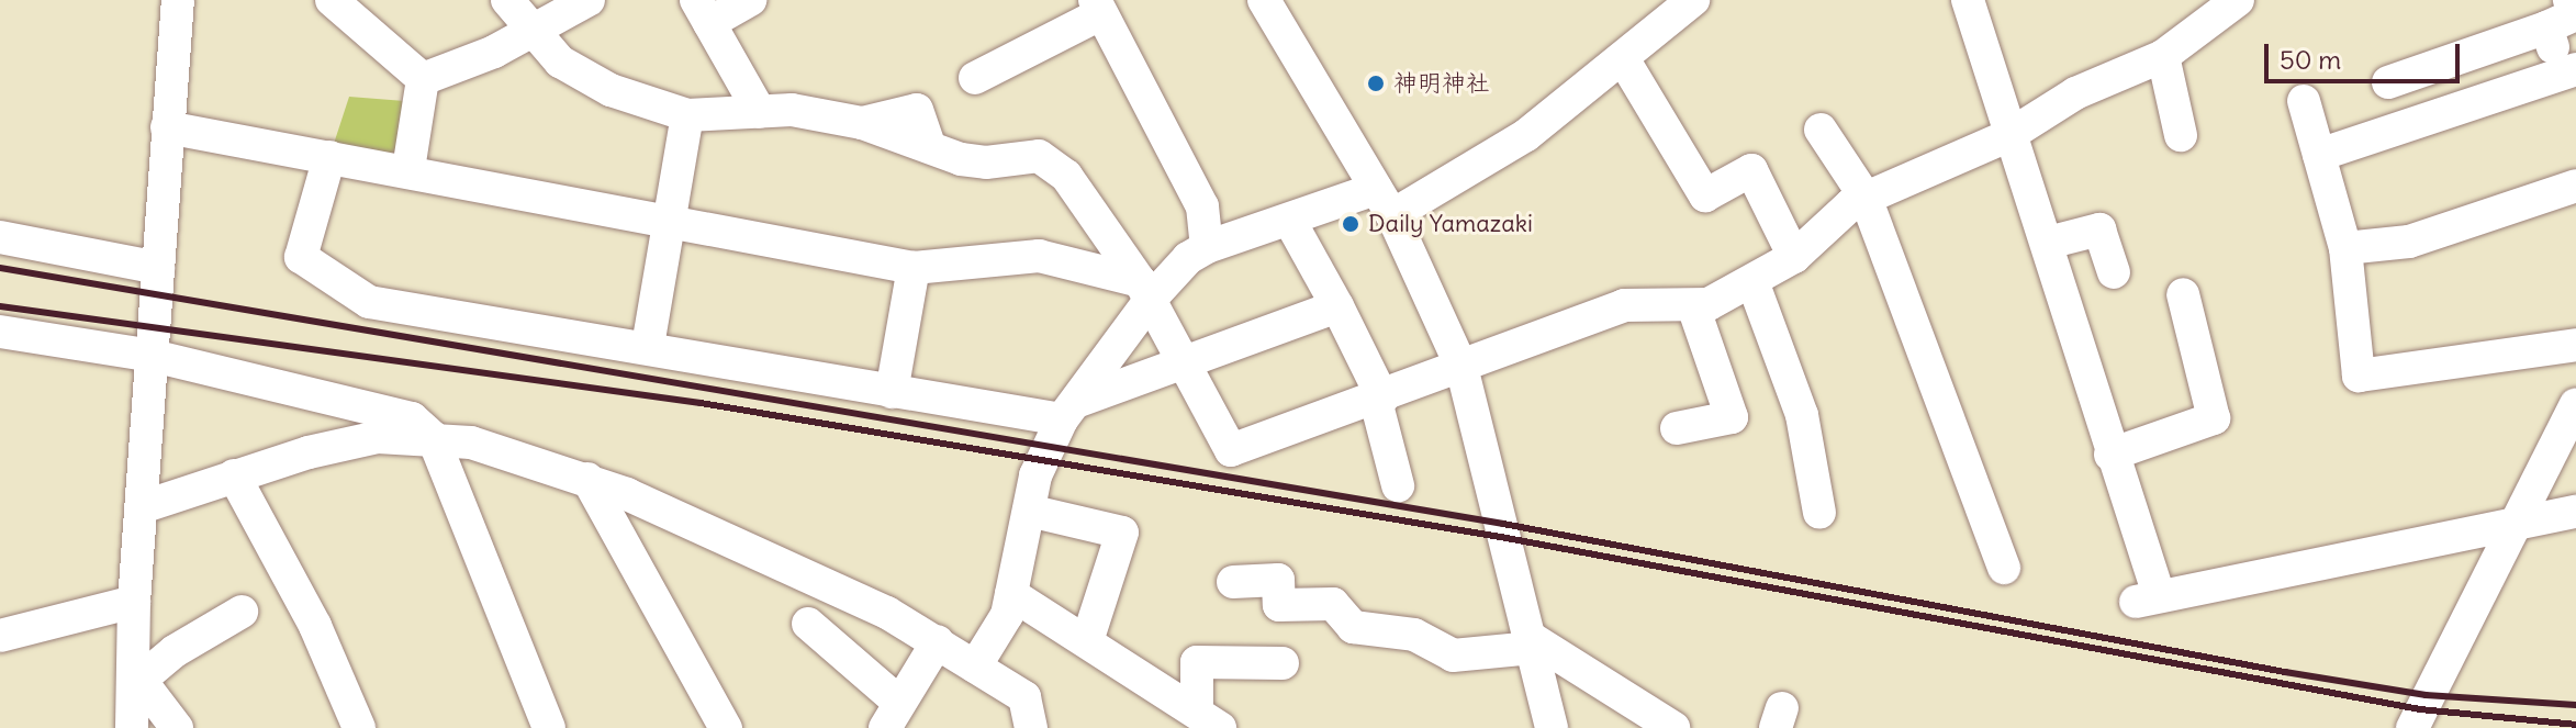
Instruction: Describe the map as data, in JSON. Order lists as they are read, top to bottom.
{
  "places": ["神明神社", "Daily Yamazaki"],
  "scale_bar": "50 m"
}
